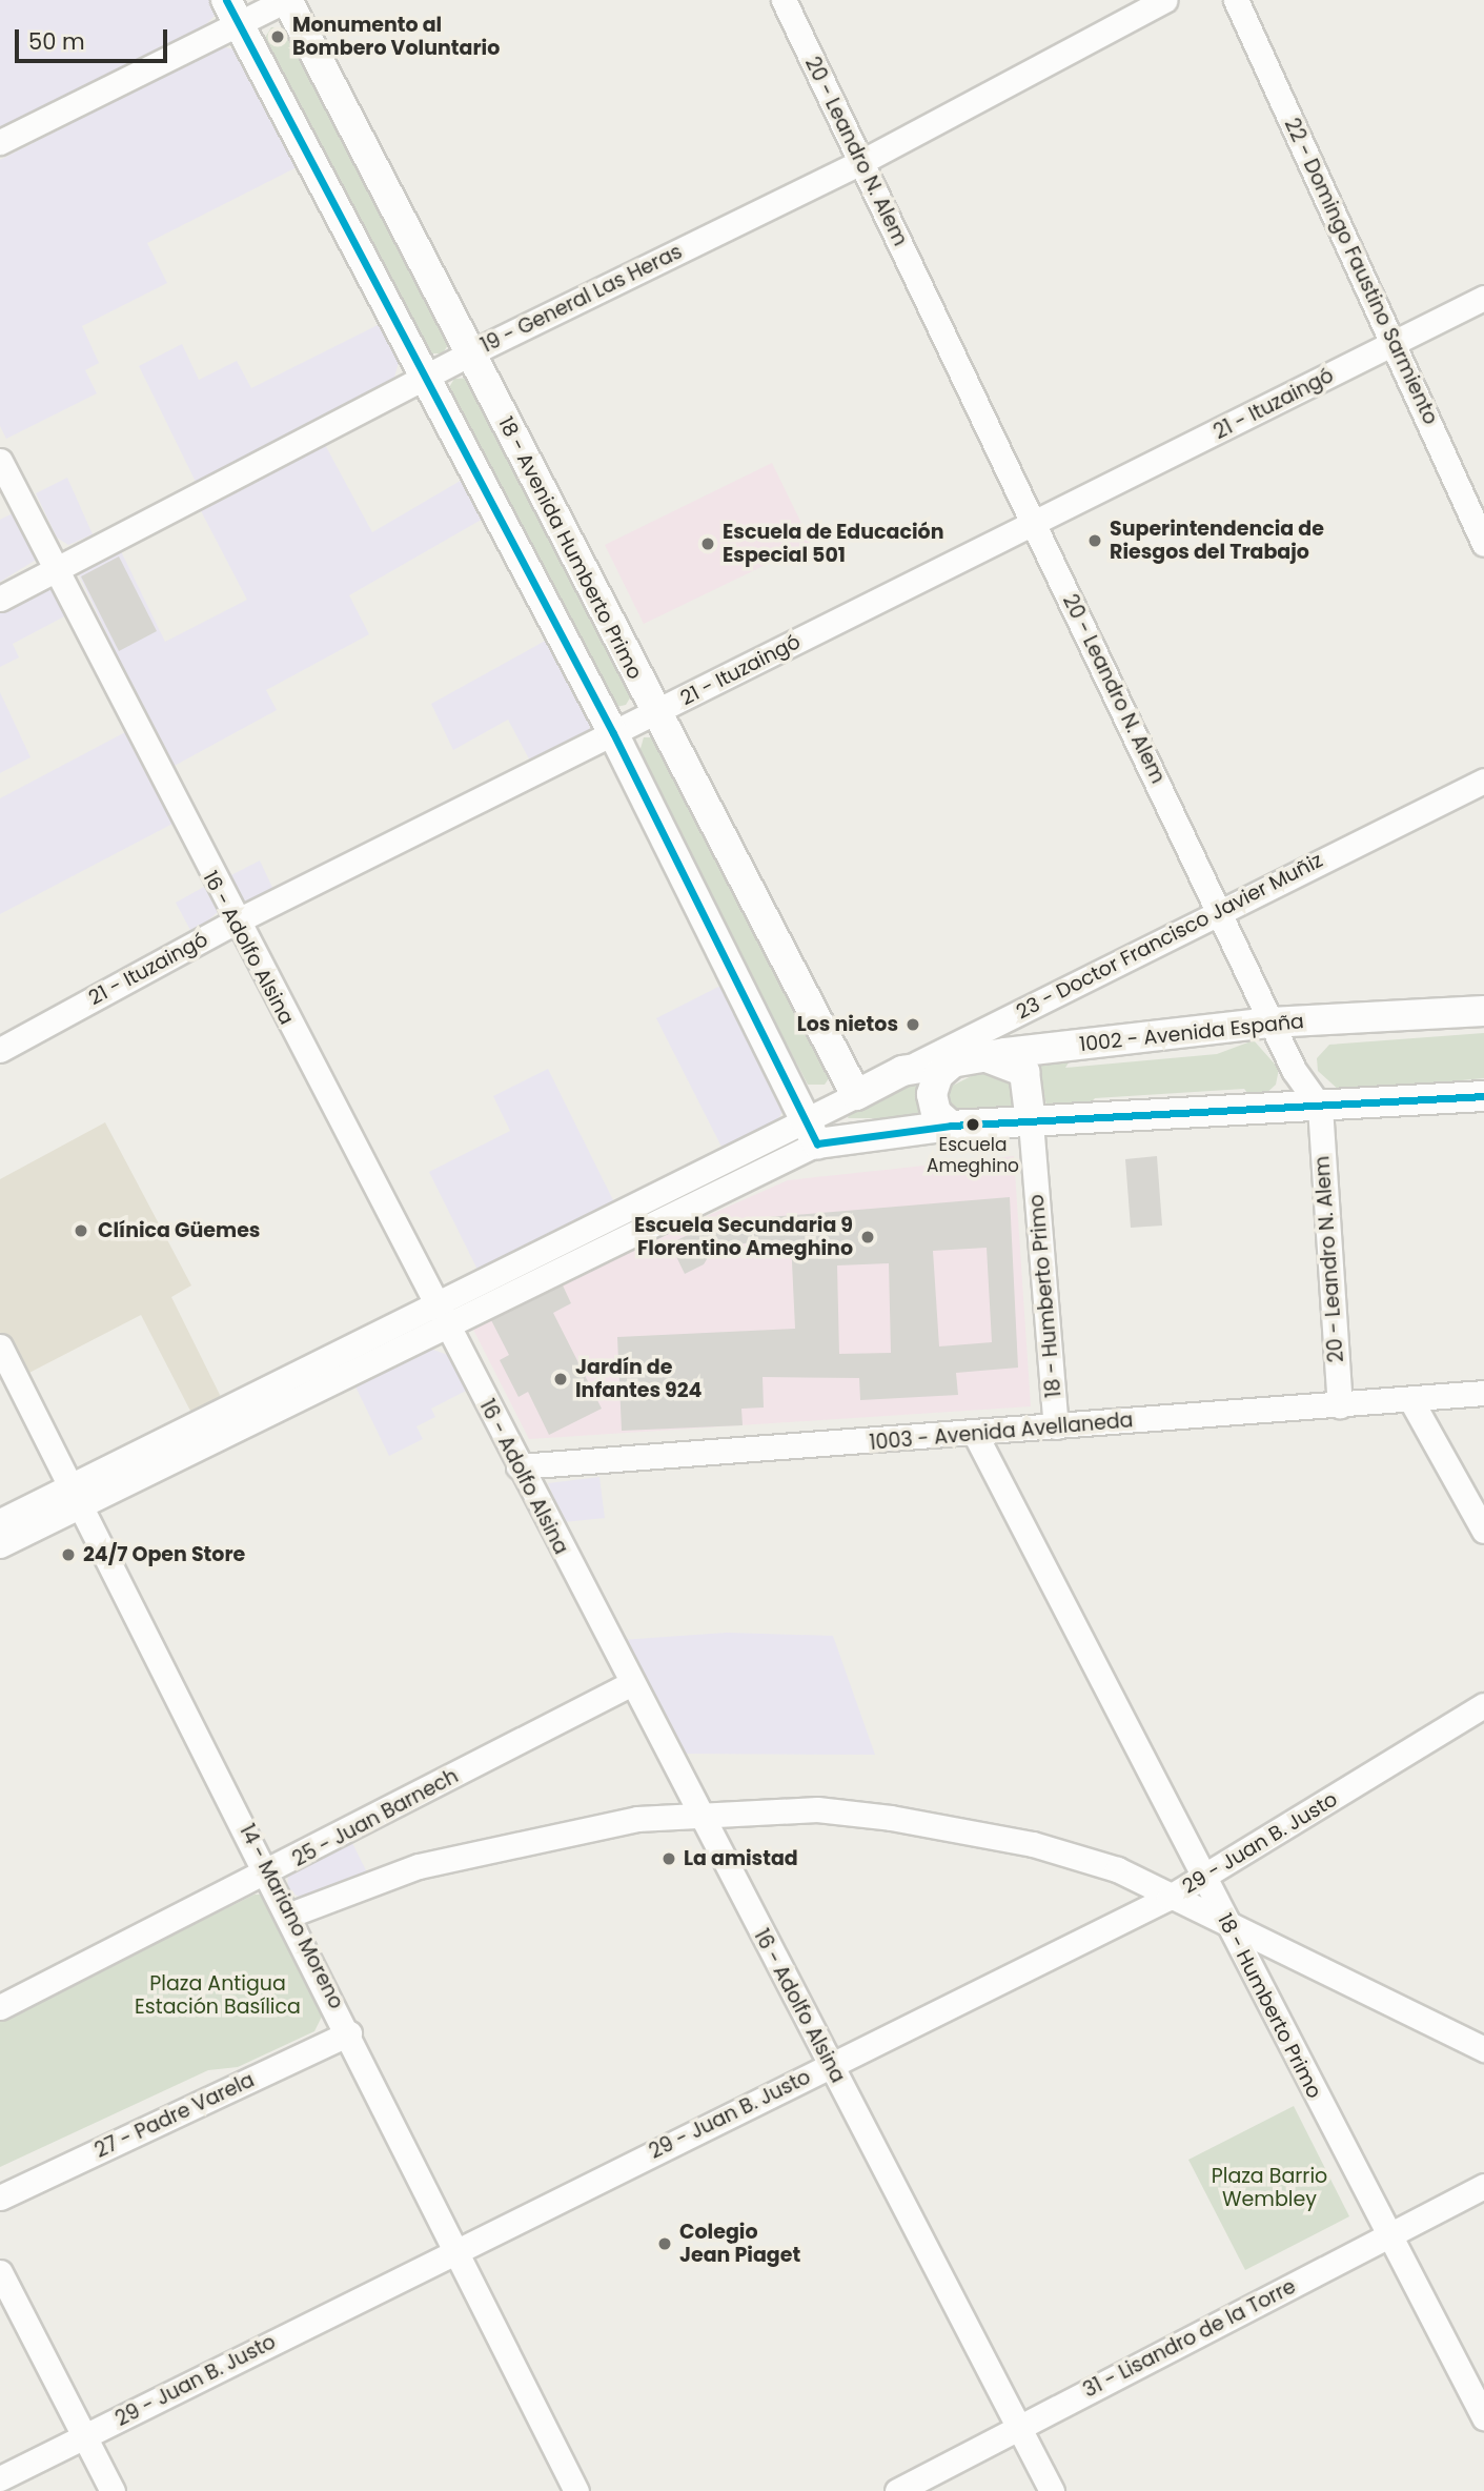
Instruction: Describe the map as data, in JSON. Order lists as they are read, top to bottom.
{
  "streets": {
    "main road": ["18 - Avenida Humberto Primo", "23 - Doctor Francisco Javier Muñiz", "1002 - Avenida España"],
    "street": [
      "20 - Leandro N. Alem",
      "22 - Domingo Faustino Sarmiento",
      "19 - General Las Heras",
      "21 - Ituzaingó",
      "16 - Adolfo Alsina",
      "18 - Humberto Primo",
      "1003 - Avenida Avellaneda",
      "25 - Juan Barnech",
      "29 - Juan B. Justo",
      "14 - Mariano Moreno",
      "27 - Padre Varela",
      "31 - Lisandro de la Torre"
    ]
  },
  "crossings": [
    ["20 - Leandro N. Alem", "19 - General Las Heras"],
    ["20 - Leandro N. Alem", "21 - Ituzaingó"],
    ["20 - Leandro N. Alem", "23 - Doctor Francisco Javier Muñiz"],
    ["20 - Leandro N. Alem", "1002 - Avenida España"],
    ["20 - Leandro N. Alem", "1003 - Avenida Avellaneda"],
    ["22 - Domingo Faustino Sarmiento", "21 - Ituzaingó"],
    ["19 - General Las Heras", "18 - Avenida Humberto Primo"],
    ["19 - General Las Heras", "16 - Adolfo Alsina"],
    ["21 - Ituzaingó", "18 - Avenida Humberto Primo"],
    ["21 - Ituzaingó", "16 - Adolfo Alsina"],
    ["18 - Avenida Humberto Primo", "23 - Doctor Francisco Javier Muñiz"],
    ["23 - Doctor Francisco Javier Muñiz", "1002 - Avenida España"],
    ["16 - Adolfo Alsina", "1003 - Avenida Avellaneda"],
    ["16 - Adolfo Alsina", "25 - Juan Barnech"],
    ["16 - Adolfo Alsina", "29 - Juan B. Justo"],
    ["16 - Adolfo Alsina", "31 - Lisandro de la Torre"],
    ["18 - Humberto Primo", "1003 - Avenida Avellaneda"],
    ["18 - Humberto Primo", "29 - Juan B. Justo"],
    ["18 - Humberto Primo", "31 - Lisandro de la Torre"],
    ["25 - Juan Barnech", "14 - Mariano Moreno"],
    ["29 - Juan B. Justo", "14 - Mariano Moreno"],
    ["14 - Mariano Moreno", "27 - Padre Varela"]
  ],
  "parks": ["Plaza Antigua Estación Basílica", "Plaza Barrio Wembley"],
  "places": [
    "Monumento al Bombero Voluntario",
    "Superintendencia de Riesgos del Trabajo",
    "Escuela de Educación Especial 501",
    "Los nietos",
    "Escuela Ameghino",
    "Clínica Güemes",
    "Escuela Secundaria 9 Florentino Ameghino",
    "Jardín de Infantes 924",
    "24/7 Open Store",
    "La amistad",
    "Colegio Jean Piaget"
  ],
  "scale_bar": "50 m"
}
